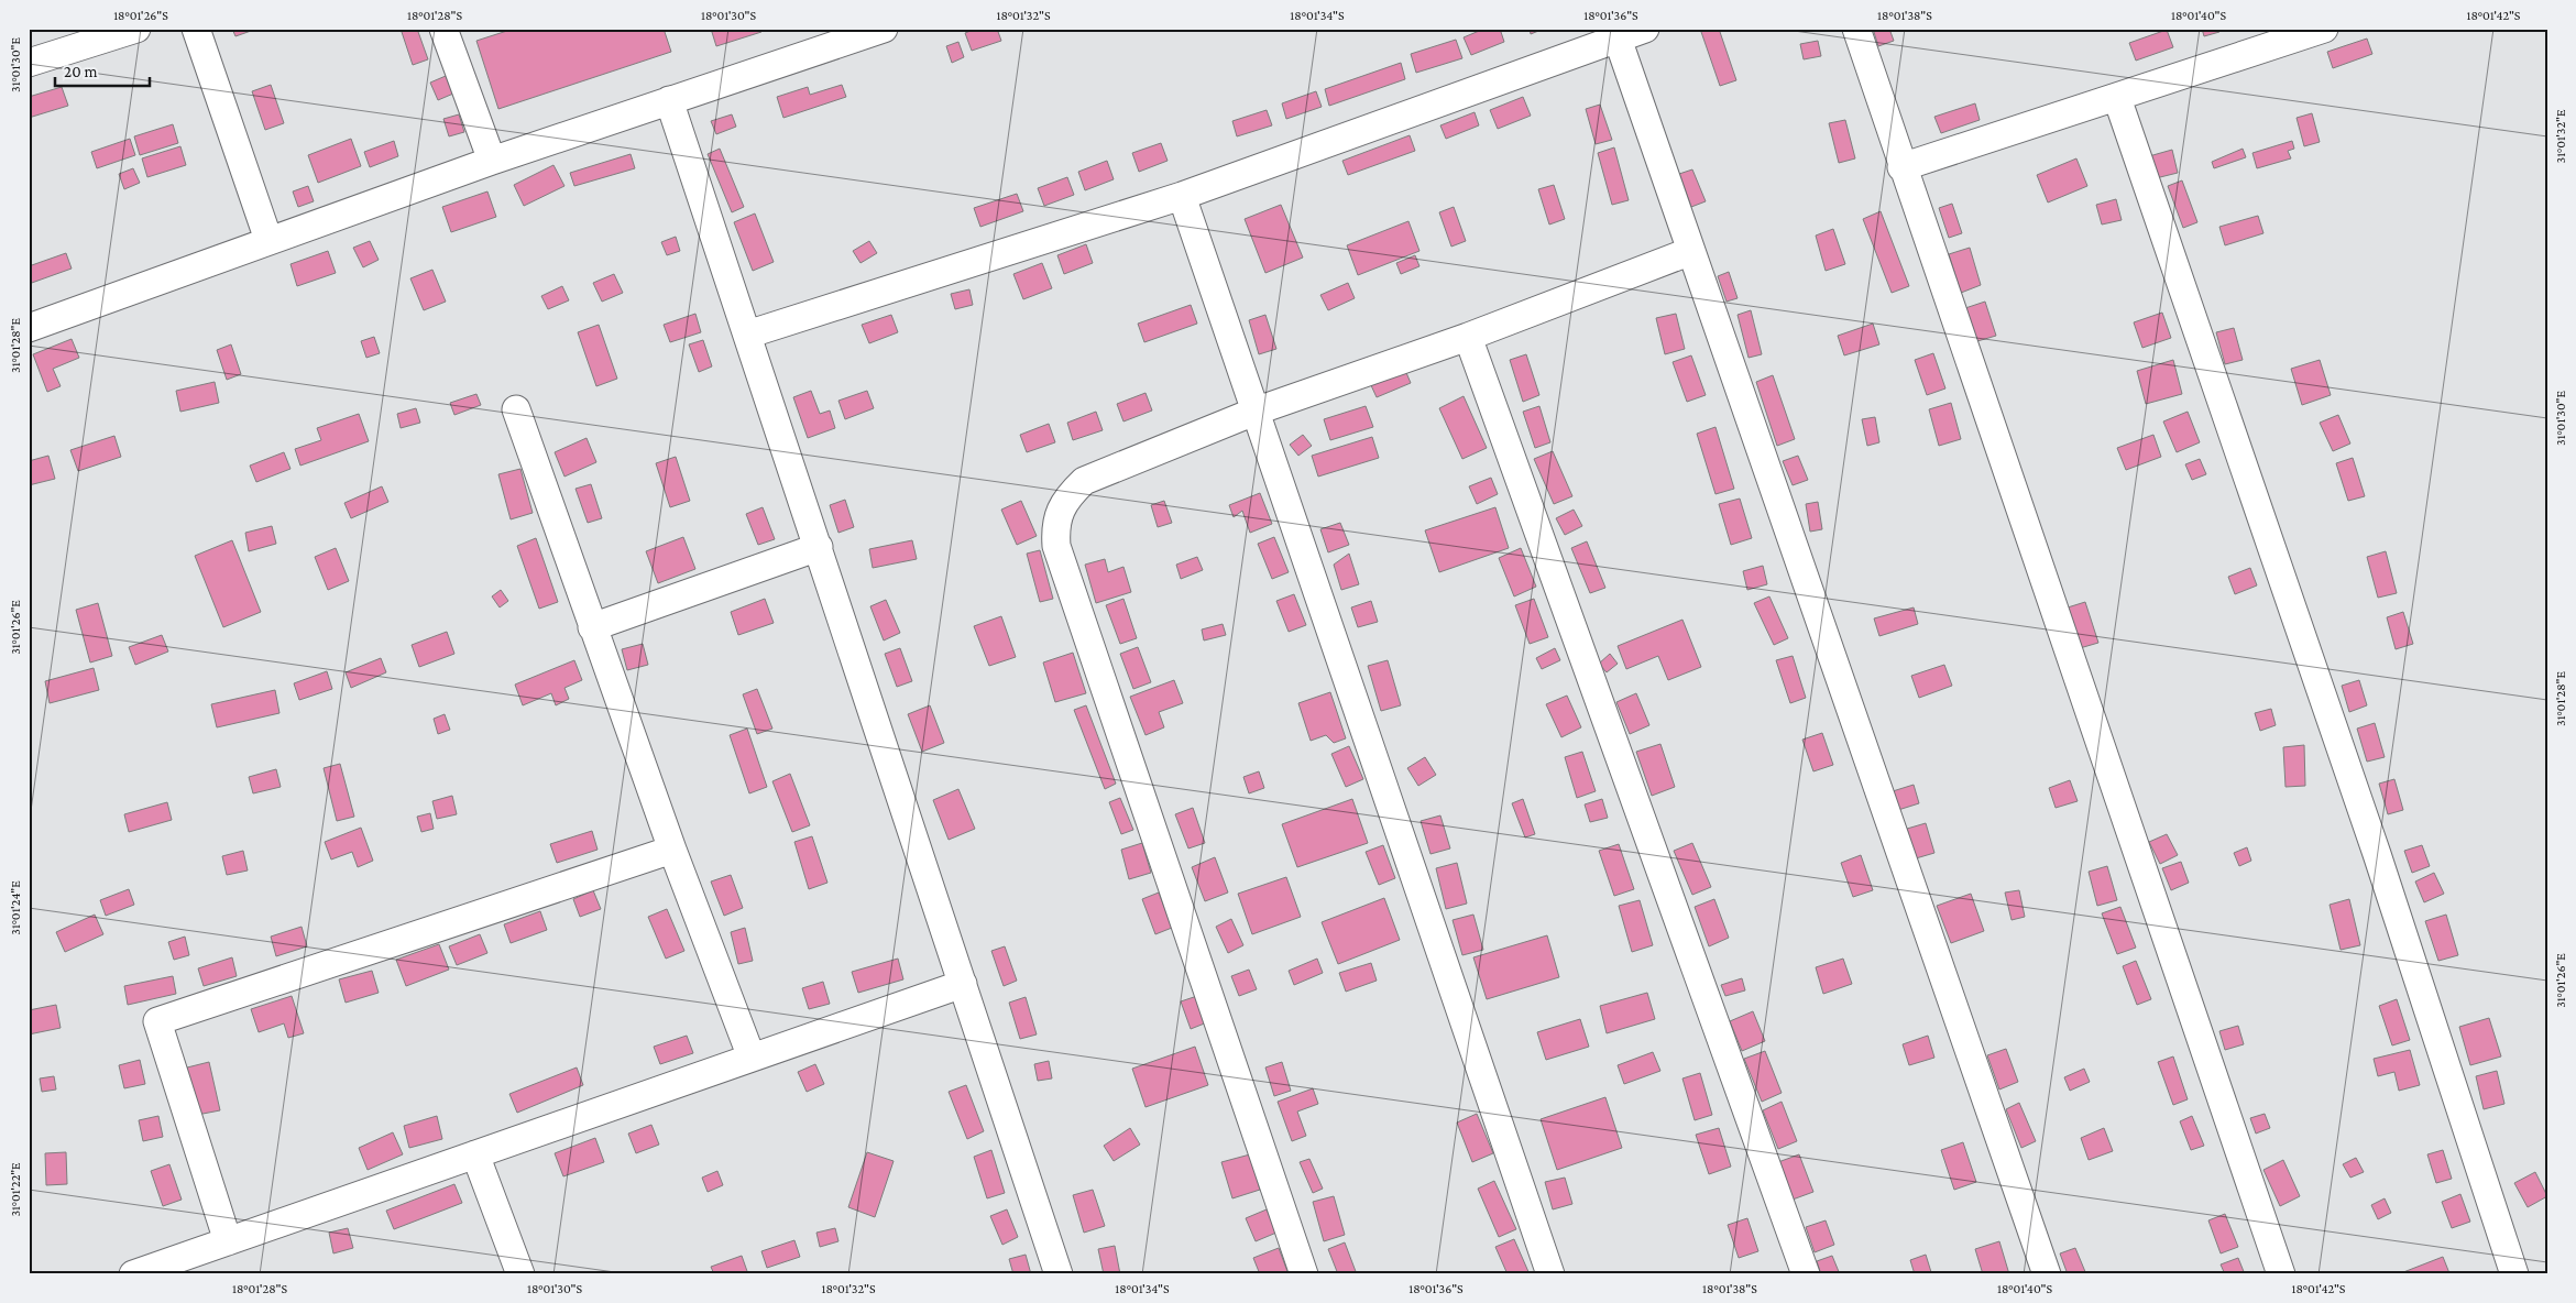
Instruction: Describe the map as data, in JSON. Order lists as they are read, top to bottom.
{
  "scale_bar": "20 m",
  "coordinates": [
    "18°01'26\"S",
    "18°01'28\"S",
    "18°01'30\"S",
    "18°01'32\"S",
    "18°01'34\"S",
    "18°01'36\"S",
    "18°01'38\"S",
    "18°01'40\"S",
    "18°01'42\"S",
    "31°01'30\"E",
    "31°01'32\"E",
    "31°01'28\"E",
    "31°01'26\"E",
    "31°01'24\"E",
    "31°01'22\"E"
  ]
}
